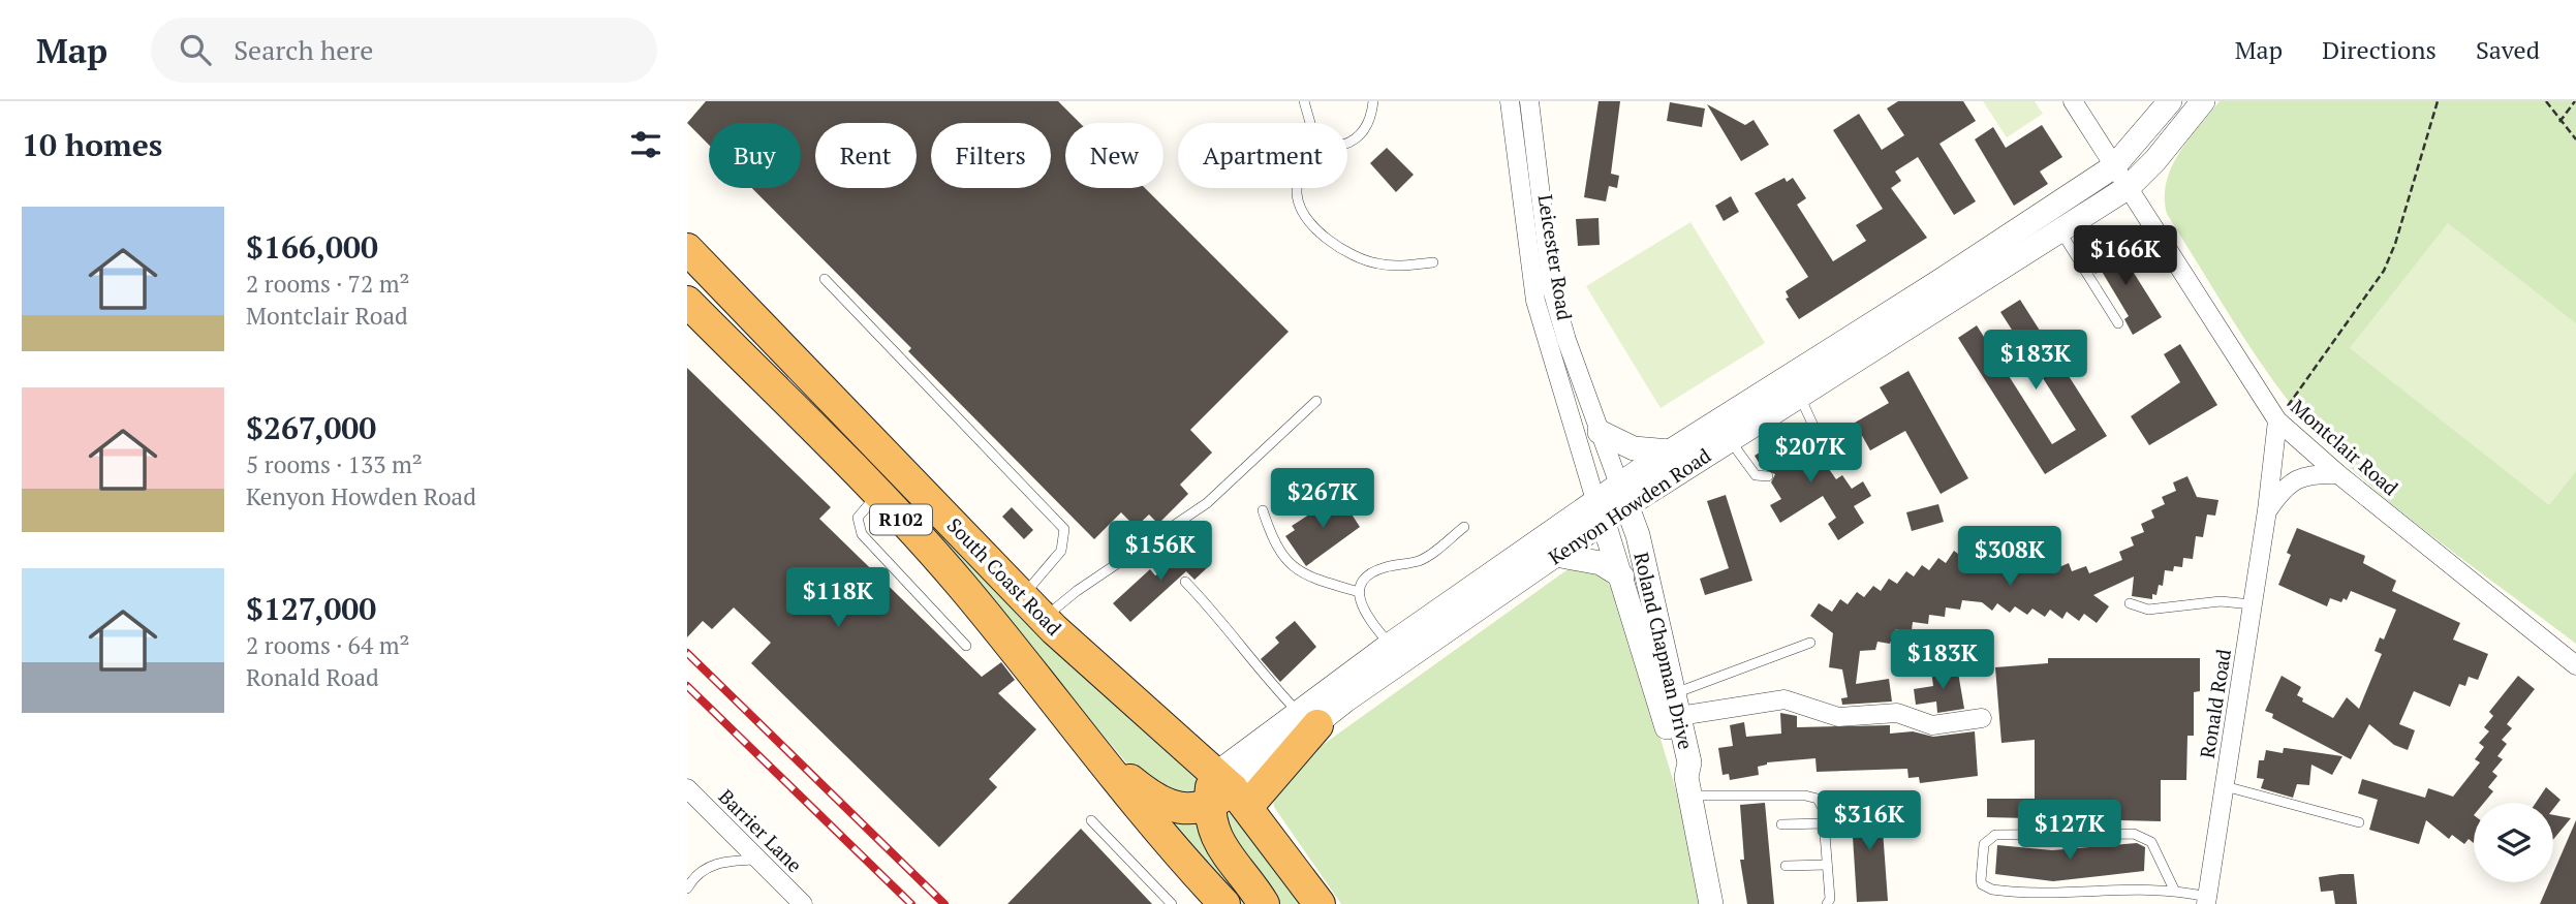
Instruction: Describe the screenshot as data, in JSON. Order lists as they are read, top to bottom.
{
  "streets": {
    "highway": ["R102", "South Coast Road"],
    "street": [
      "Leicester Road",
      "Montclair Road",
      "Kenyon Howden Road",
      "Roland Chapman Drive",
      "Ronald Road",
      "Barrier Lane"
    ]
  },
  "crossings": [
    ["Leicester Road", "Kenyon Howden Road"],
    ["Leicester Road", "Roland Chapman Drive"],
    ["Montclair Road", "Kenyon Howden Road"],
    ["Montclair Road", "Ronald Road"],
    ["Kenyon Howden Road", "South Coast Road"],
    ["Kenyon Howden Road", "Roland Chapman Drive"]
  ],
  "page": {
    "header": "Map",
    "search": "Search here",
    "nav": ["Map", "Directions", "Saved"],
    "heading": "10 homes",
    "chip": [
      "Buy",
      "Rent",
      "Filters",
      "New",
      "Apartment"
    ],
    "list": [
      {
        "name": "$166,000",
        "note": "2 rooms · 72 m² · Montclair Road"
      },
      {
        "name": "$267,000",
        "note": "5 rooms · 133 m² · Kenyon Howden Road"
      },
      {
        "name": "$127,000",
        "note": "2 rooms · 64 m² · Ronald Road"
      }
    ],
    "price": [
      "$166K",
      "$183K",
      "$207K",
      "$267K",
      "$156K",
      "$308K",
      "$118K",
      "$183K",
      "$316K",
      "$127K"
    ]
  }
}
